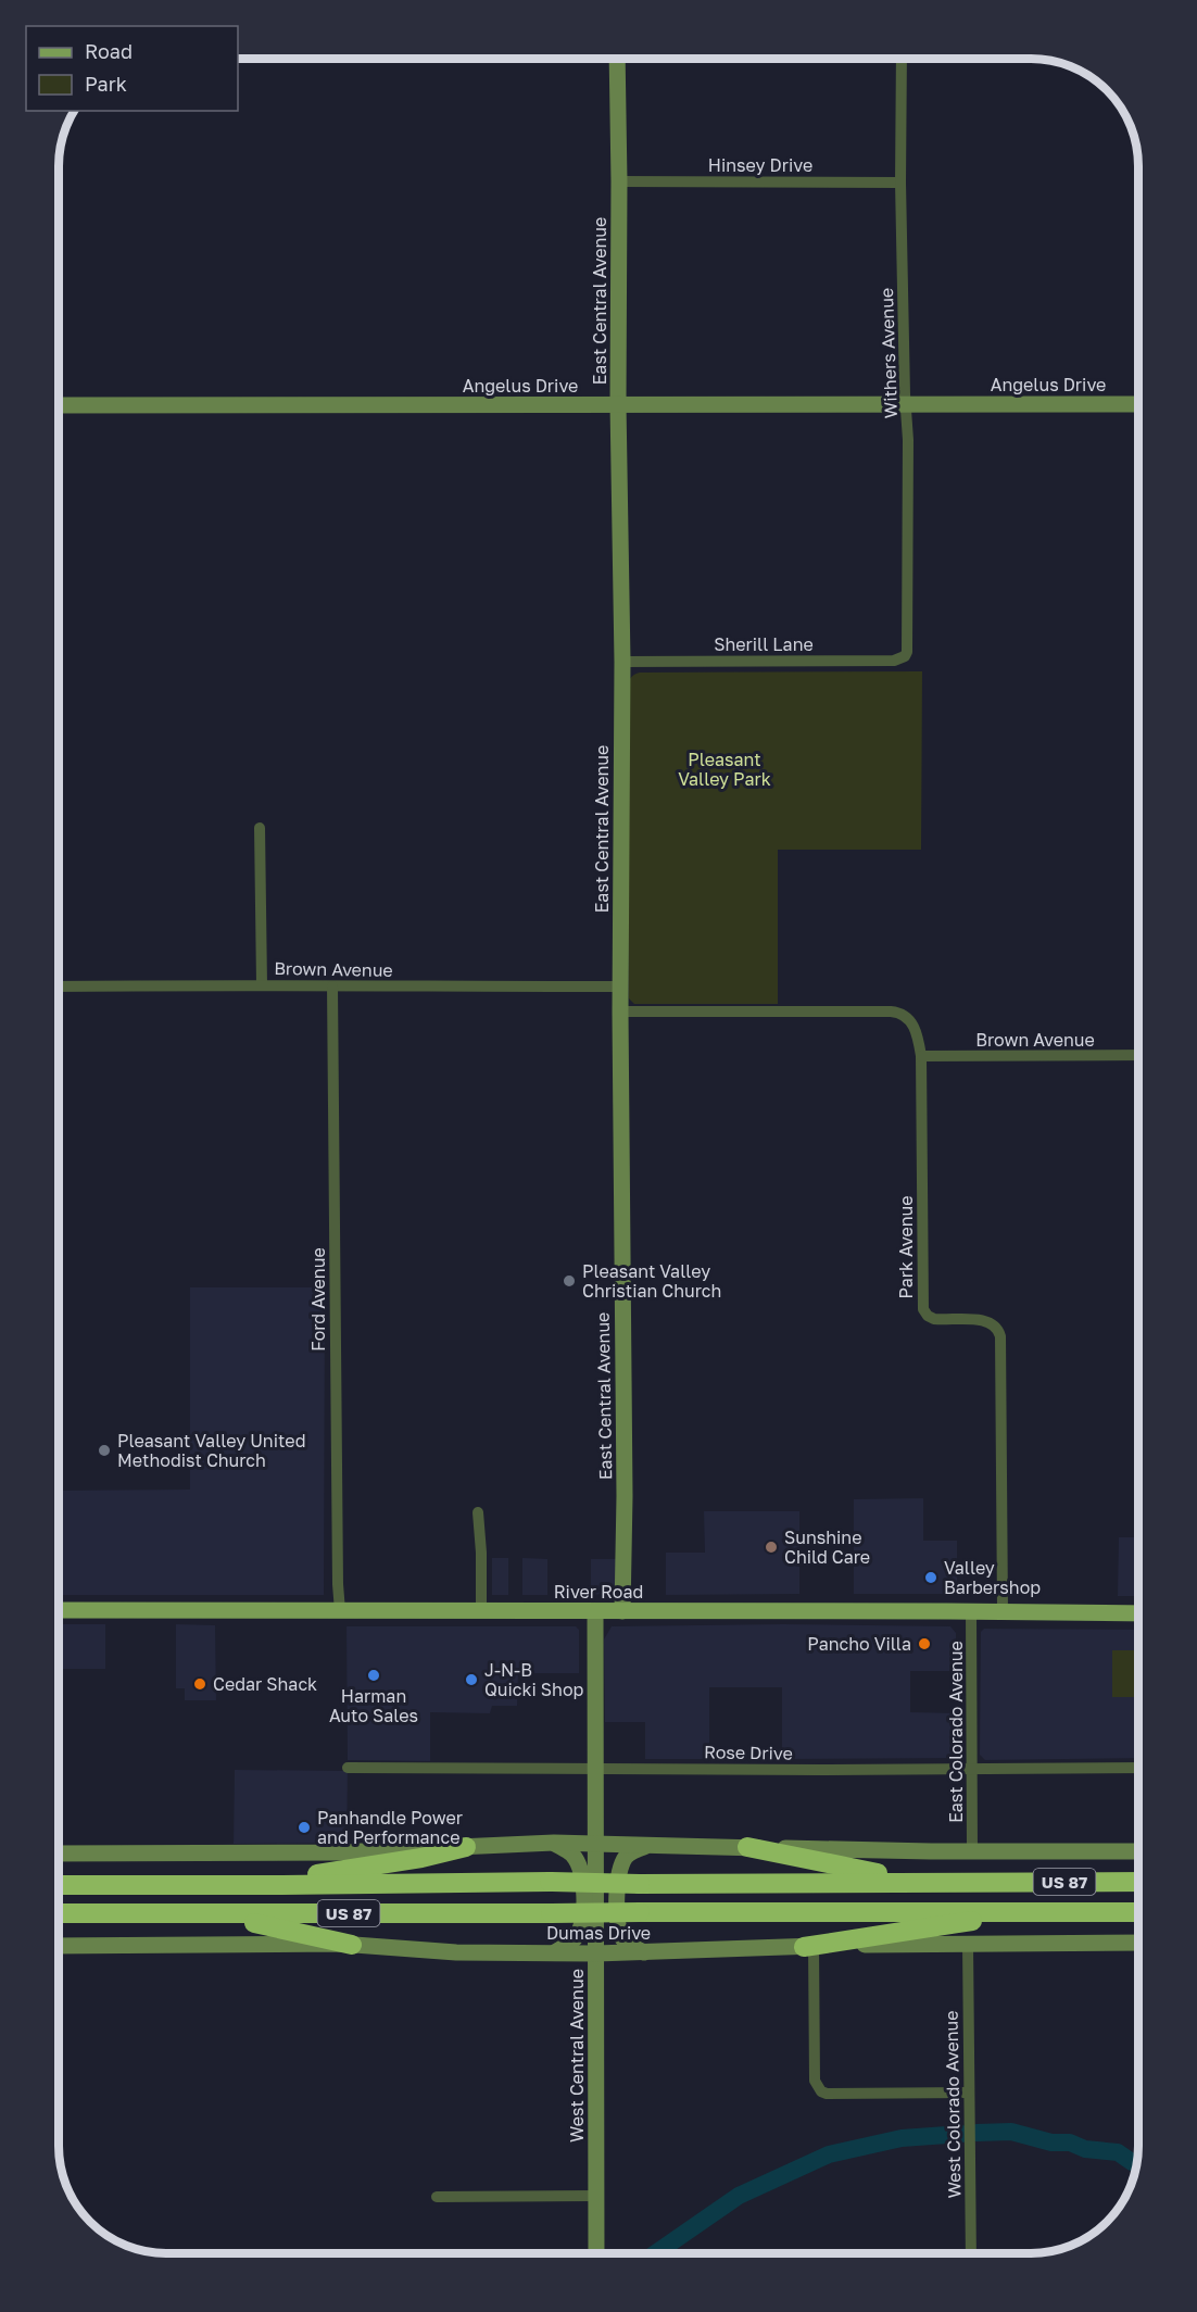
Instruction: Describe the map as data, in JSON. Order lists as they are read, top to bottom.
{
  "streets": {
    "highway": ["US 87"],
    "main road": ["River Road"],
    "street": [
      "Hinsey Drive",
      "East Central Avenue",
      "Withers Avenue",
      "Angelus Drive",
      "Sherill Lane",
      "Brown Avenue",
      "Park Avenue",
      "Ford Avenue",
      "East Colorado Avenue",
      "Rose Drive",
      "Dumas Drive",
      "West Central Avenue",
      "West Colorado Avenue"
    ]
  },
  "crossings": [
    ["Hinsey Drive", "East Central Avenue"],
    ["Hinsey Drive", "Withers Avenue"],
    ["East Central Avenue", "Angelus Drive"],
    ["East Central Avenue", "Sherill Lane"],
    ["East Central Avenue", "Brown Avenue"],
    ["East Central Avenue", "Park Avenue"],
    ["East Central Avenue", "River Road"],
    ["Withers Avenue", "Angelus Drive"],
    ["Withers Avenue", "Sherill Lane"],
    ["Brown Avenue", "Park Avenue"],
    ["Brown Avenue", "Ford Avenue"],
    ["Park Avenue", "River Road"],
    ["Ford Avenue", "River Road"],
    ["River Road", "East Colorado Avenue"],
    ["River Road", "West Central Avenue"],
    ["East Colorado Avenue", "Rose Drive"],
    ["Rose Drive", "West Central Avenue"],
    ["Dumas Drive", "West Central Avenue"],
    ["Dumas Drive", "West Colorado Avenue"]
  ],
  "parks": ["Pleasant Valley Park"],
  "places": [
    "Pleasant Valley Christian Church",
    "Pleasant Valley United Methodist Church",
    "Sunshine Child Care",
    "Valley Barbershop",
    "Pancho Villa",
    "Harman Auto Sales",
    "J-N-B Quicki Shop",
    "Cedar Shack",
    "Panhandle Power and Performance"
  ],
  "legend": ["Road", "Park"]
}
